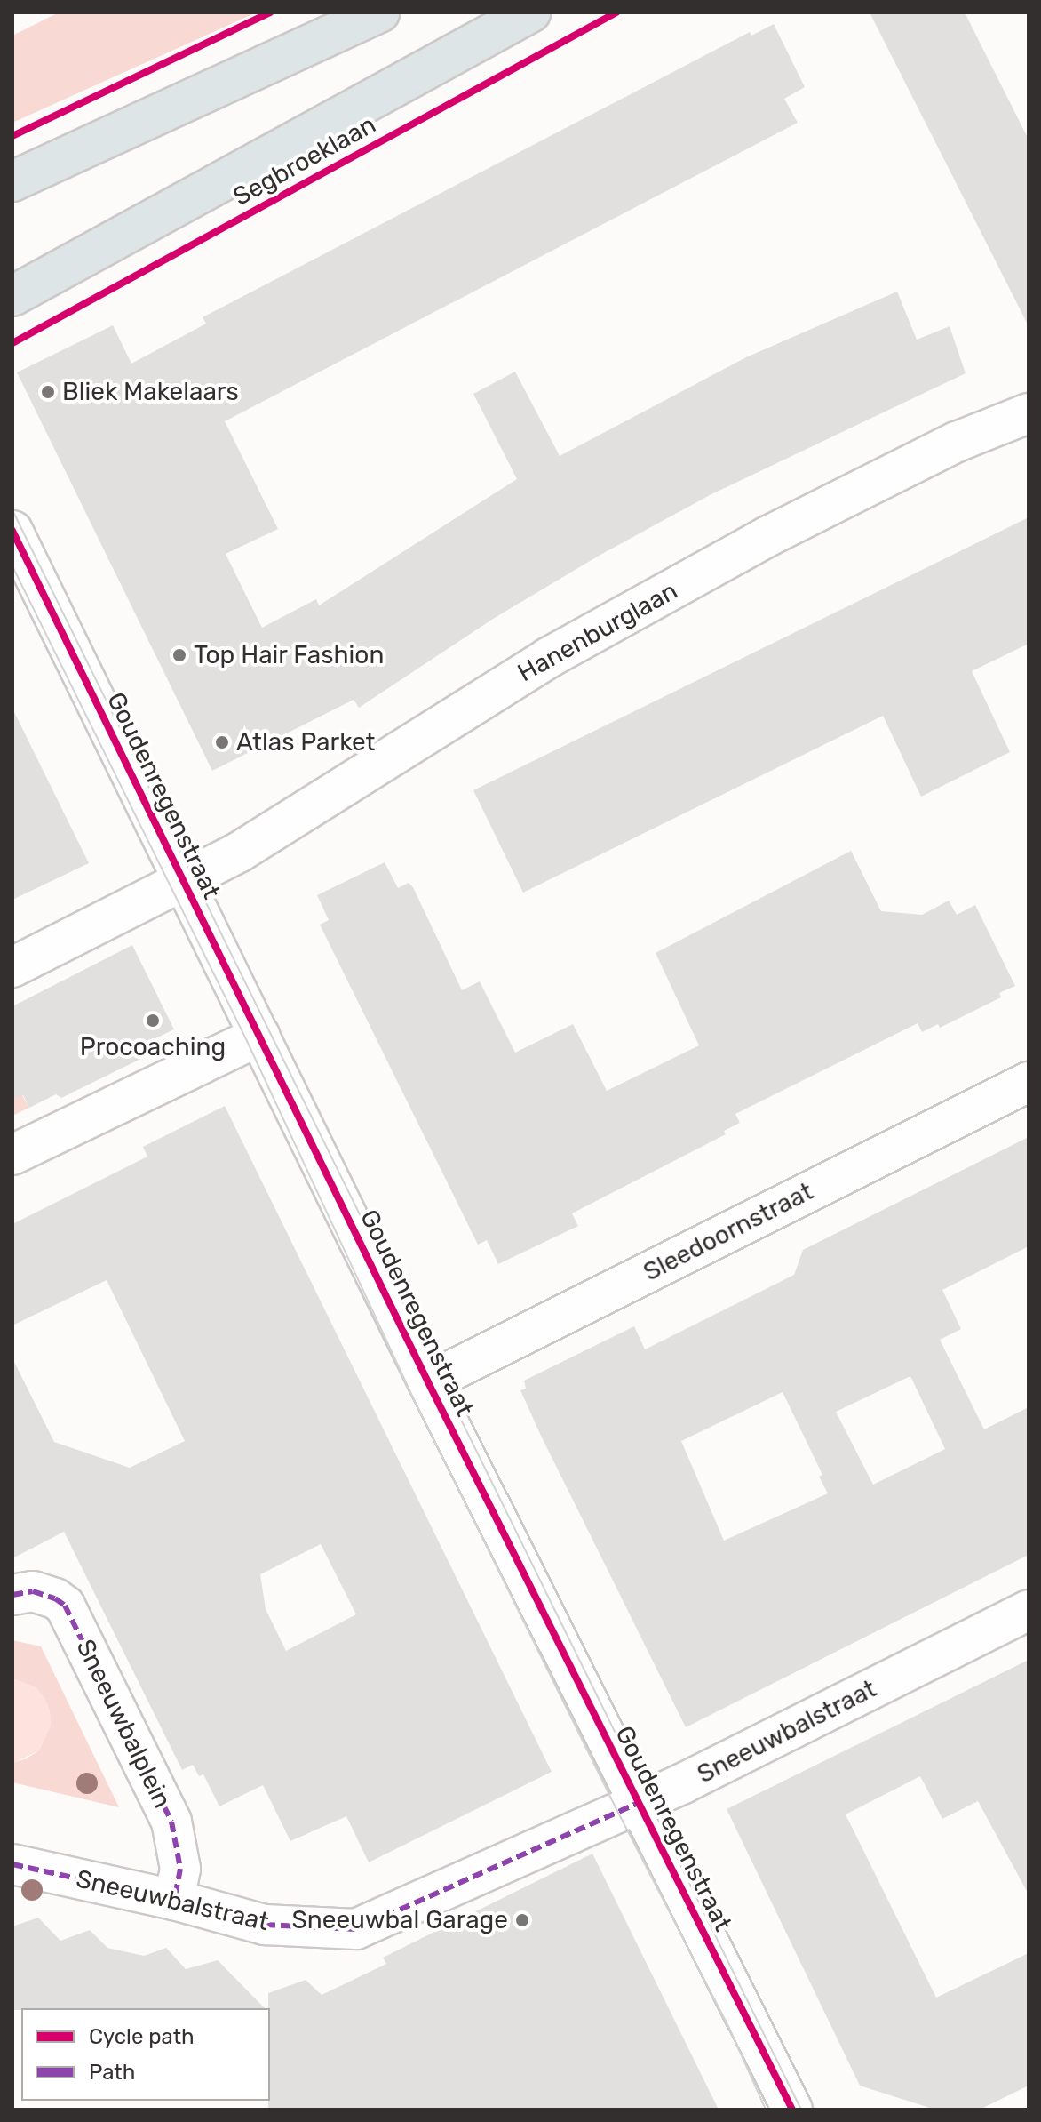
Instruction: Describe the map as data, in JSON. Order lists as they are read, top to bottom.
{
  "streets": {
    "main road": ["Segbroeklaan"],
    "street": [
      "Hanenburglaan",
      "Goudenregenstraat",
      "Sleedoornstraat",
      "Sneeuwbalplein",
      "Sneeuwbalstraat"
    ]
  },
  "crossings": [
    ["Hanenburglaan", "Goudenregenstraat"],
    ["Goudenregenstraat", "Sleedoornstraat"],
    ["Goudenregenstraat", "Sneeuwbalstraat"],
    ["Sneeuwbalplein", "Sneeuwbalstraat"]
  ],
  "places": [
    "Bliek Makelaars",
    "Top Hair Fashion",
    "Atlas Parket",
    "Procoaching",
    "Sneeuwbal Garage"
  ],
  "legend": ["Cycle path", "Path"]
}
